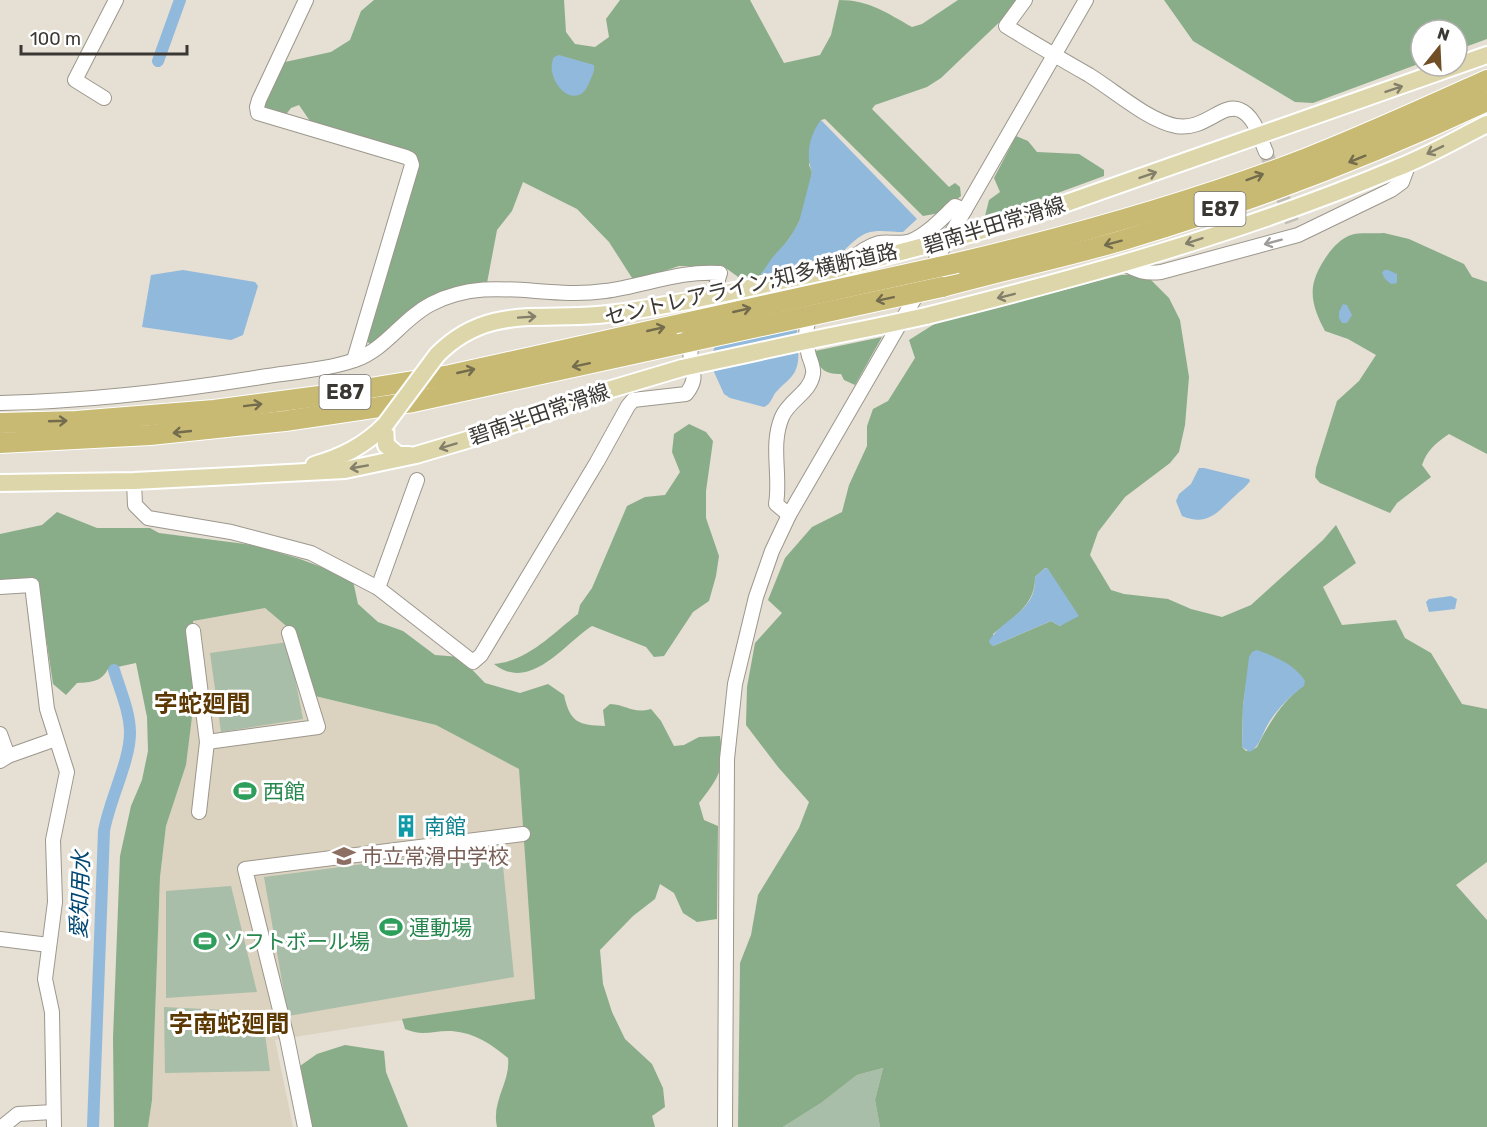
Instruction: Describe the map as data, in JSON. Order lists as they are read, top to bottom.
{
  "streets": {
    "highway": ["E87", "セントレアライン;知多横断道路"],
    "main road": ["碧南半田常滑線"]
  },
  "districts": ["字蛇廻間", "字南蛇廻間"],
  "water": ["愛知用水"],
  "places": {
    "sports": ["西館", "運動場", "ソフトボール場"],
    "building": ["南館"],
    "school or university": ["市立常滑中学校"]
  },
  "scale_bar": "100 m",
  "north": "top"
}
